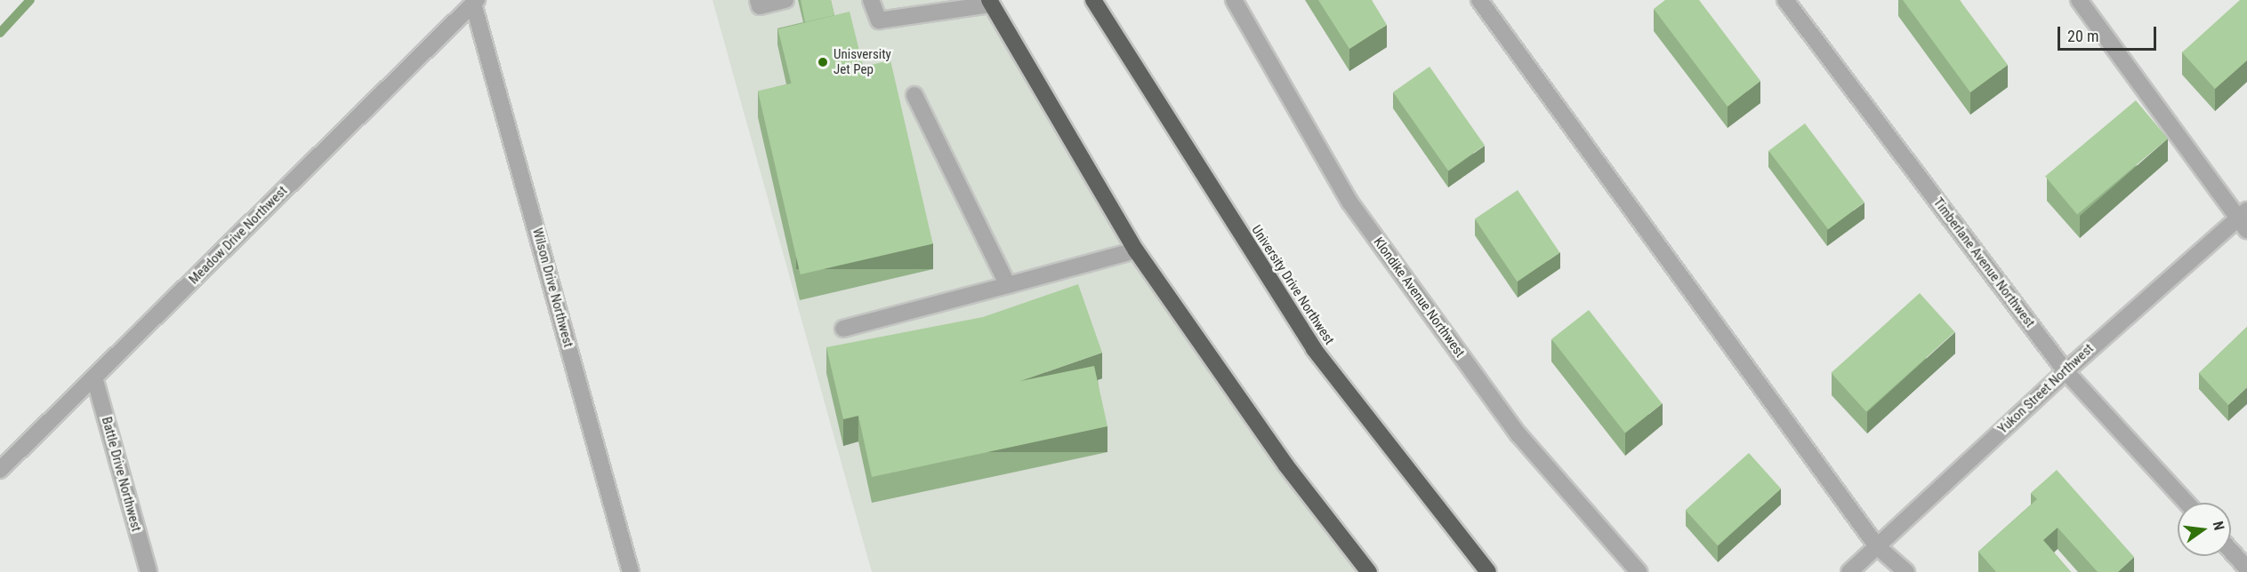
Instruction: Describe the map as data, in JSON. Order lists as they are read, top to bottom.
{
  "streets": {
    "highway": ["University Drive Northwest"],
    "street": [
      "Meadow Drive Northwest",
      "Timberlane Avenue Northwest",
      "Wilson Drive Northwest",
      "Klondike Avenue Northwest",
      "Yukon Street Northwest",
      "Battle Drive Northwest"
    ]
  },
  "crossings": [
    ["Meadow Drive Northwest", "Wilson Drive Northwest"],
    ["Meadow Drive Northwest", "Battle Drive Northwest"],
    ["Timberlane Avenue Northwest", "Yukon Street Northwest"]
  ],
  "places": ["Unisversity Jet Pep"],
  "scale_bar": "20 m",
  "north": "right"
}
